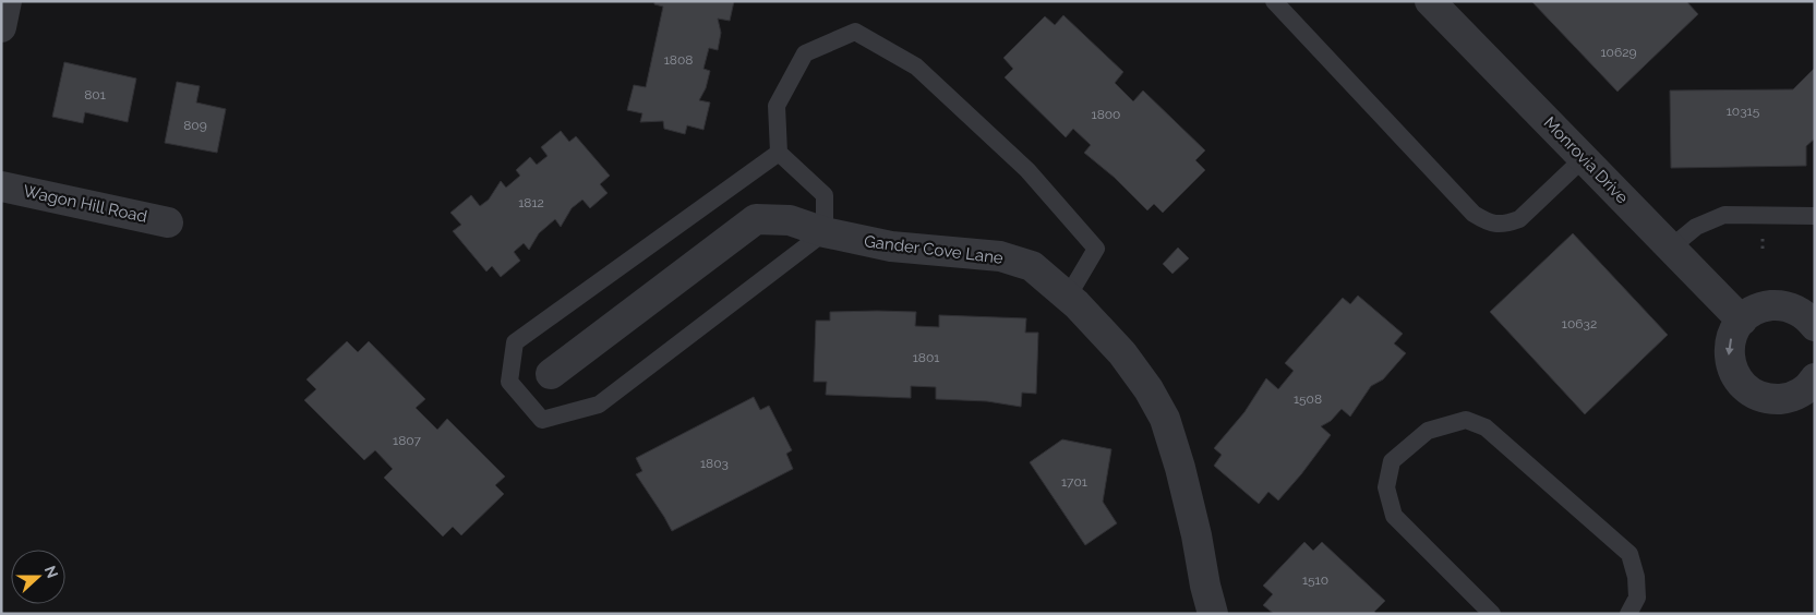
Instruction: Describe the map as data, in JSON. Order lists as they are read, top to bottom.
{
  "streets": {
    "street": ["Monrovia Drive", "Wagon Hill Road", "Gander Cove Lane"]
  },
  "house_numbers": [
    "10629",
    "1808",
    "801",
    "10315",
    "1800",
    "809",
    "1812",
    "10632",
    "1801",
    "1508",
    "1807",
    "1803",
    "1701",
    "1510"
  ],
  "north": "right"
}
